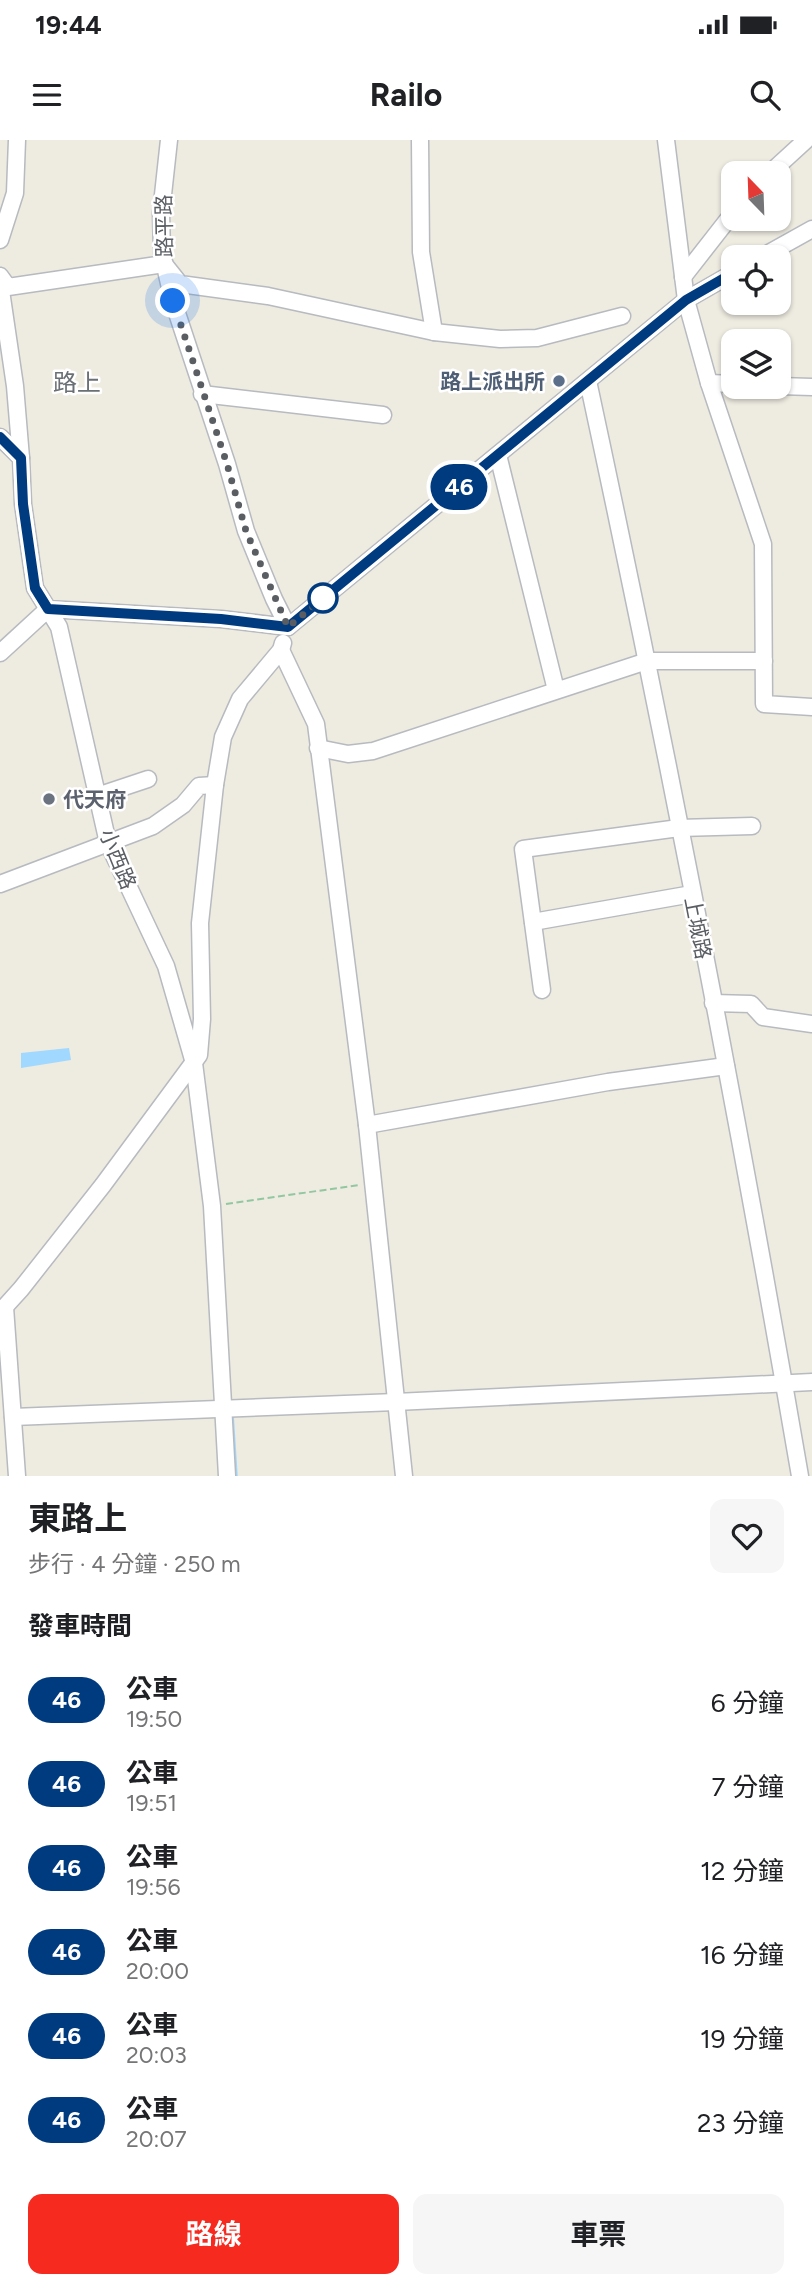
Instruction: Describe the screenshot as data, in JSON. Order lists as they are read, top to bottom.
{
  "streets": {
    "street": ["路平路", "小西路", "上城路"]
  },
  "districts": ["路上"],
  "places": ["路上派出所", "代天府"],
  "lines": ["bus line 46"],
  "north": "top left",
  "page": {
    "status": "19:44",
    "header": "Railo",
    "on_map": "46",
    "heading": [
      ["東路上", "步行 · 4 分鐘 · 250 m"],
      "發車時間"
    ],
    "list": [
      {
        "mark": "46",
        "name": "公車",
        "note": "19:50",
        "value": "6 分鐘"
      },
      {
        "mark": "46",
        "name": "公車",
        "note": "19:51",
        "value": "7 分鐘"
      },
      {
        "mark": "46",
        "name": "公車",
        "note": "19:56",
        "value": "12 分鐘"
      },
      {
        "mark": "46",
        "name": "公車",
        "note": "20:00",
        "value": "16 分鐘"
      },
      {
        "mark": "46",
        "name": "公車",
        "note": "20:03",
        "value": "19 分鐘"
      },
      {
        "mark": "46",
        "name": "公車",
        "note": "20:07",
        "value": "23 分鐘"
      }
    ],
    "buttons": ["路線", "車票"]
  }
}
